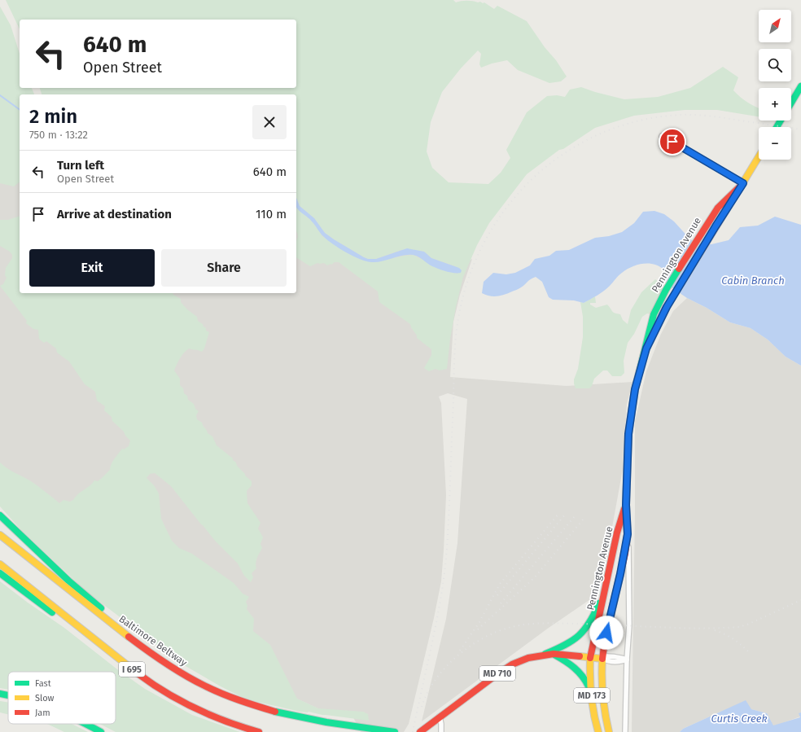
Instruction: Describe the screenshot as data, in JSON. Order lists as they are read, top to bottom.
{
  "streets": {
    "main road": [
      "Pennington Avenue",
      "Baltimore Beltway",
      "I 695",
      "MD 710",
      "MD 173"
    ]
  },
  "crossings": [
    ["Pennington Avenue", "MD 710"]
  ],
  "water": ["Cabin Branch", "Curtis Creek"],
  "legend": ["Fast", "Slow", "Jam"],
  "north": "top right",
  "page": {
    "map_buttons": ["+", "−"],
    "turn": ["640 m", "Open Street"],
    "heading": ["2 min", "750 m · 13:22"],
    "list": [
      {
        "name": "Turn left",
        "note": "Open Street",
        "value": "640 m"
      },
      {
        "name": "Arrive at destination",
        "value": "110 m"
      }
    ],
    "buttons": ["Exit", "Share"]
  }
}
